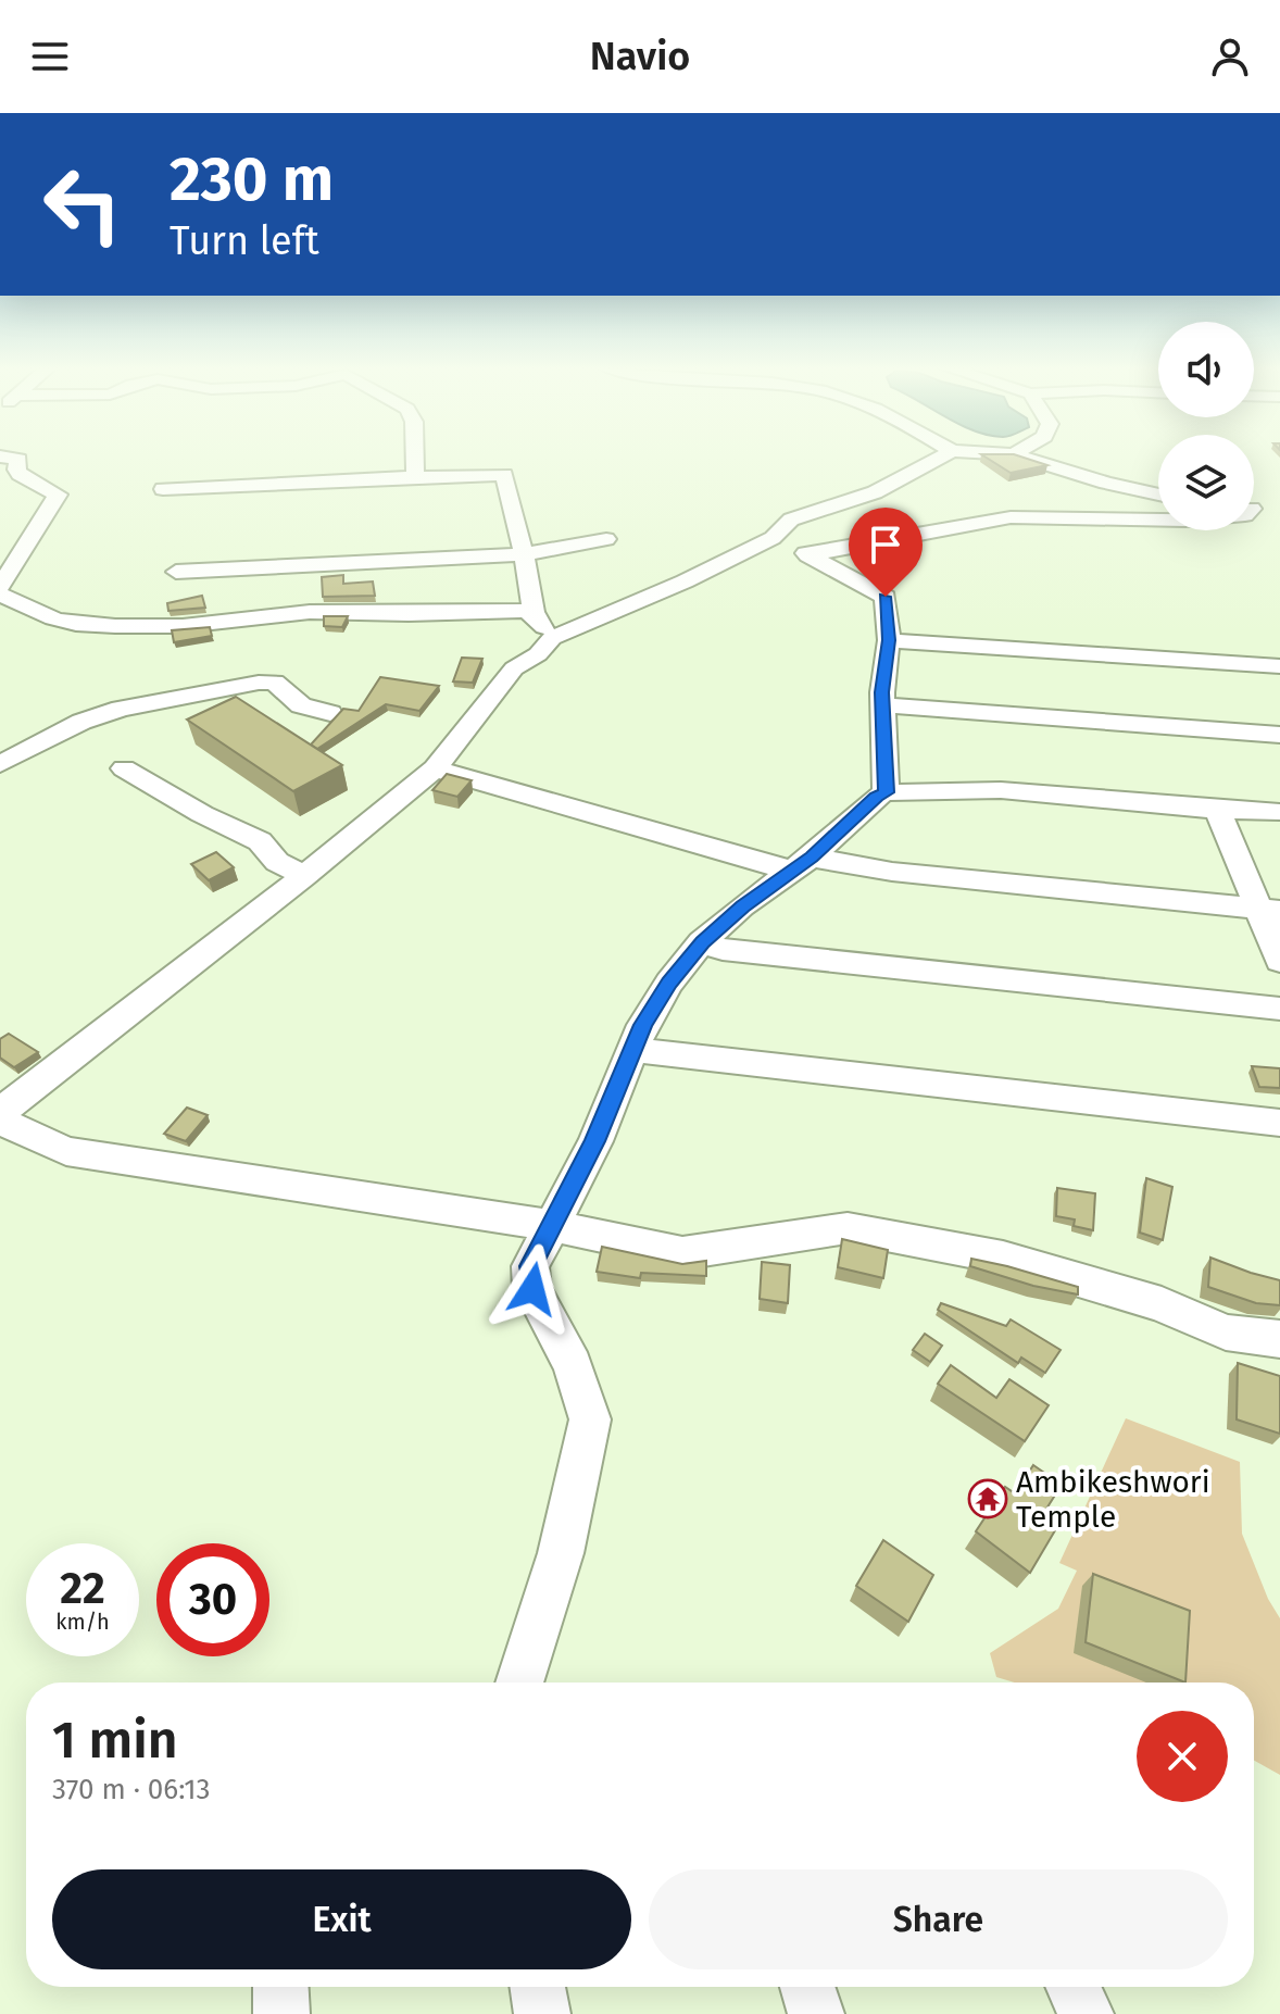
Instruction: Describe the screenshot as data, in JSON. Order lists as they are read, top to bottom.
{
  "places": {
    "temple": ["Ambikeshwori Temple"]
  },
  "page": {
    "header": "Navio",
    "turn": ["230 m", "Turn left"],
    "speed": "22 km/h",
    "limit": "30",
    "heading": ["1 min", "370 m · 06:13"],
    "buttons": ["Exit", "Share"]
  }
}
